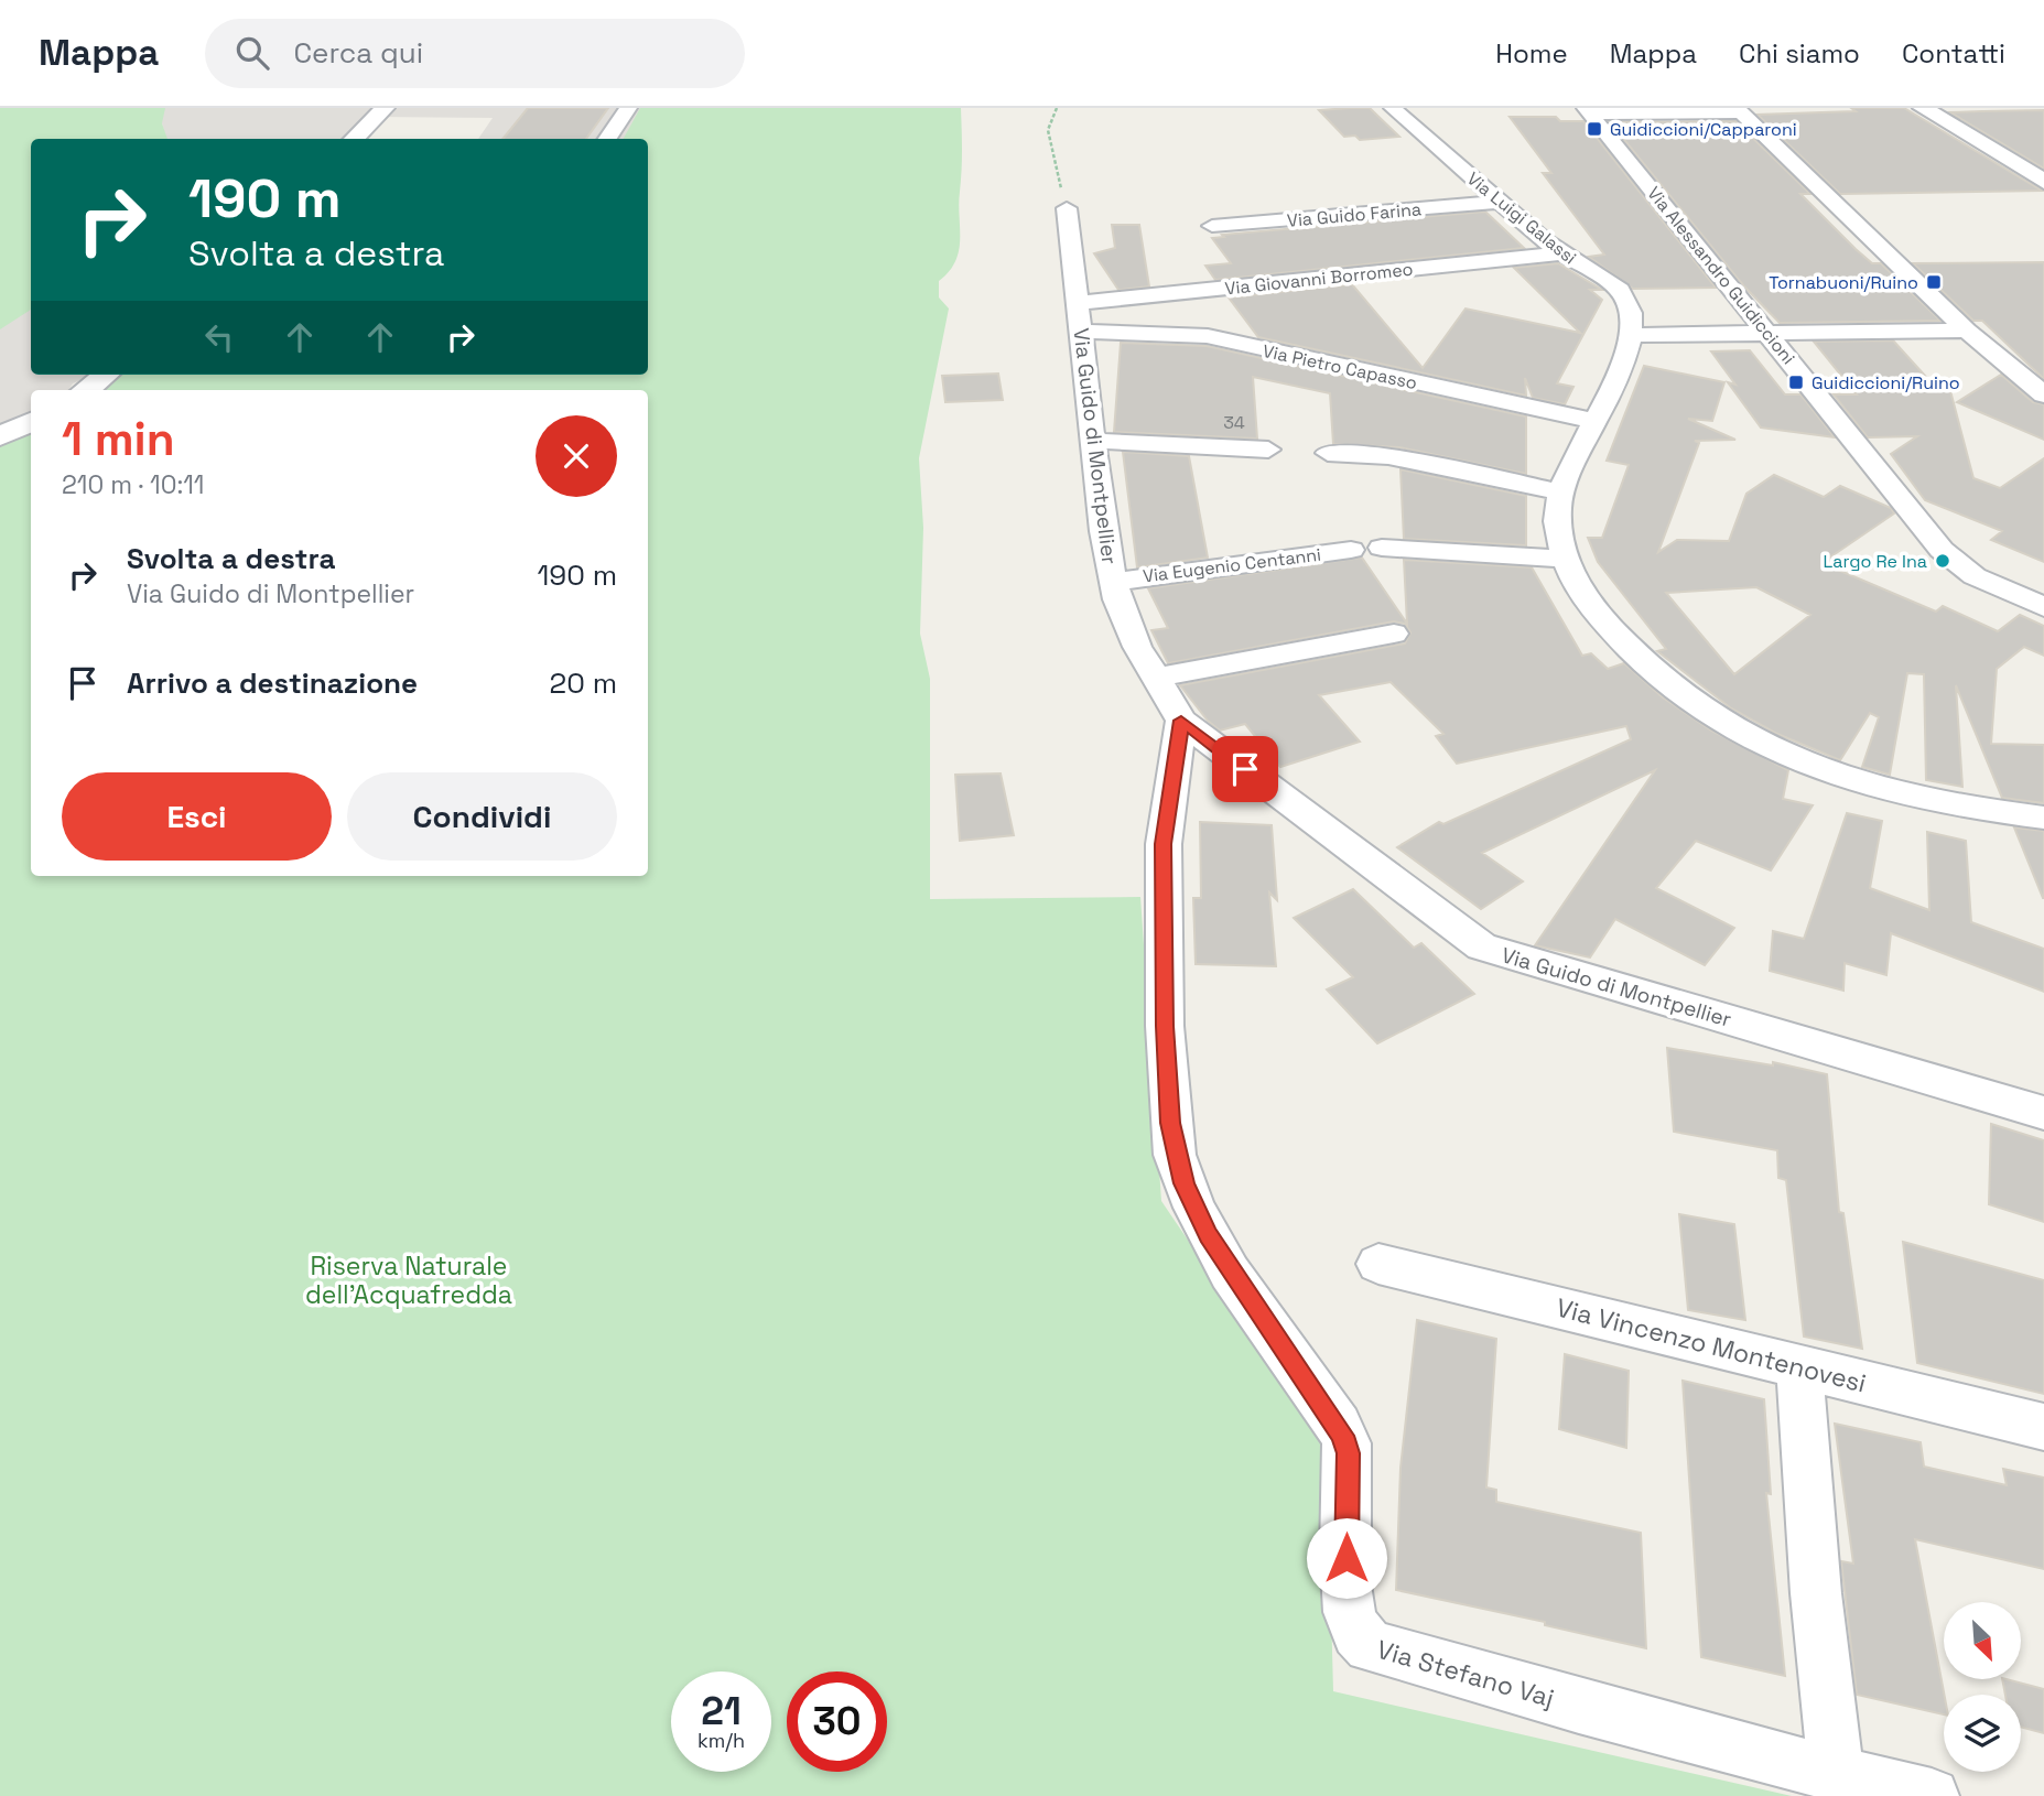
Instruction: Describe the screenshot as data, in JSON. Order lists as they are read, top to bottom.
{
  "streets": {
    "street": [
      "Via Guido Farina",
      "Via Luigi Galassi",
      "Via Alessandro Guidiccioni",
      "Via Giovanni Borromeo",
      "Via Pietro Capasso",
      "Via Guido di Montpellier",
      "Via Eugenio Centanni",
      "Via Vincenzo Montenovesi",
      "Via Stefano Vaj"
    ]
  },
  "crossings": [
    ["Via Guido Farina", "Via Luigi Galassi"],
    ["Via Luigi Galassi", "Via Giovanni Borromeo"],
    ["Via Giovanni Borromeo", "Via Pietro Capasso"],
    ["Via Giovanni Borromeo", "Via Guido di Montpellier"],
    ["Via Pietro Capasso", "Via Guido di Montpellier"],
    ["Via Guido di Montpellier", "Via Eugenio Centanni"],
    ["Via Guido di Montpellier", "Via Stefano Vaj"]
  ],
  "parks": ["Riserva Naturale dell'Acquafredda"],
  "places": {
    "transit": ["Guidiccioni/Capparoni", "Tornabuoni/Ruino", "Guidiccioni/Ruino"],
    "other": ["Largo Re Ina"]
  },
  "house_numbers": ["34"],
  "north": "bottom right",
  "page": {
    "header": "Mappa",
    "search": "Cerca qui",
    "nav": [
      "Home",
      "Mappa",
      "Chi siamo",
      "Contatti"
    ],
    "turn": ["190 m", "Svolta a destra"],
    "heading": ["1 min", "210 m · 10:11"],
    "list": [
      {
        "name": "Svolta a destra",
        "note": "Via Guido di Montpellier",
        "value": "190 m"
      },
      {
        "name": "Arrivo a destinazione",
        "value": "20 m"
      }
    ],
    "buttons": ["Esci", "Condividi"],
    "speed": "21 km/h",
    "limit": "30"
  }
}
